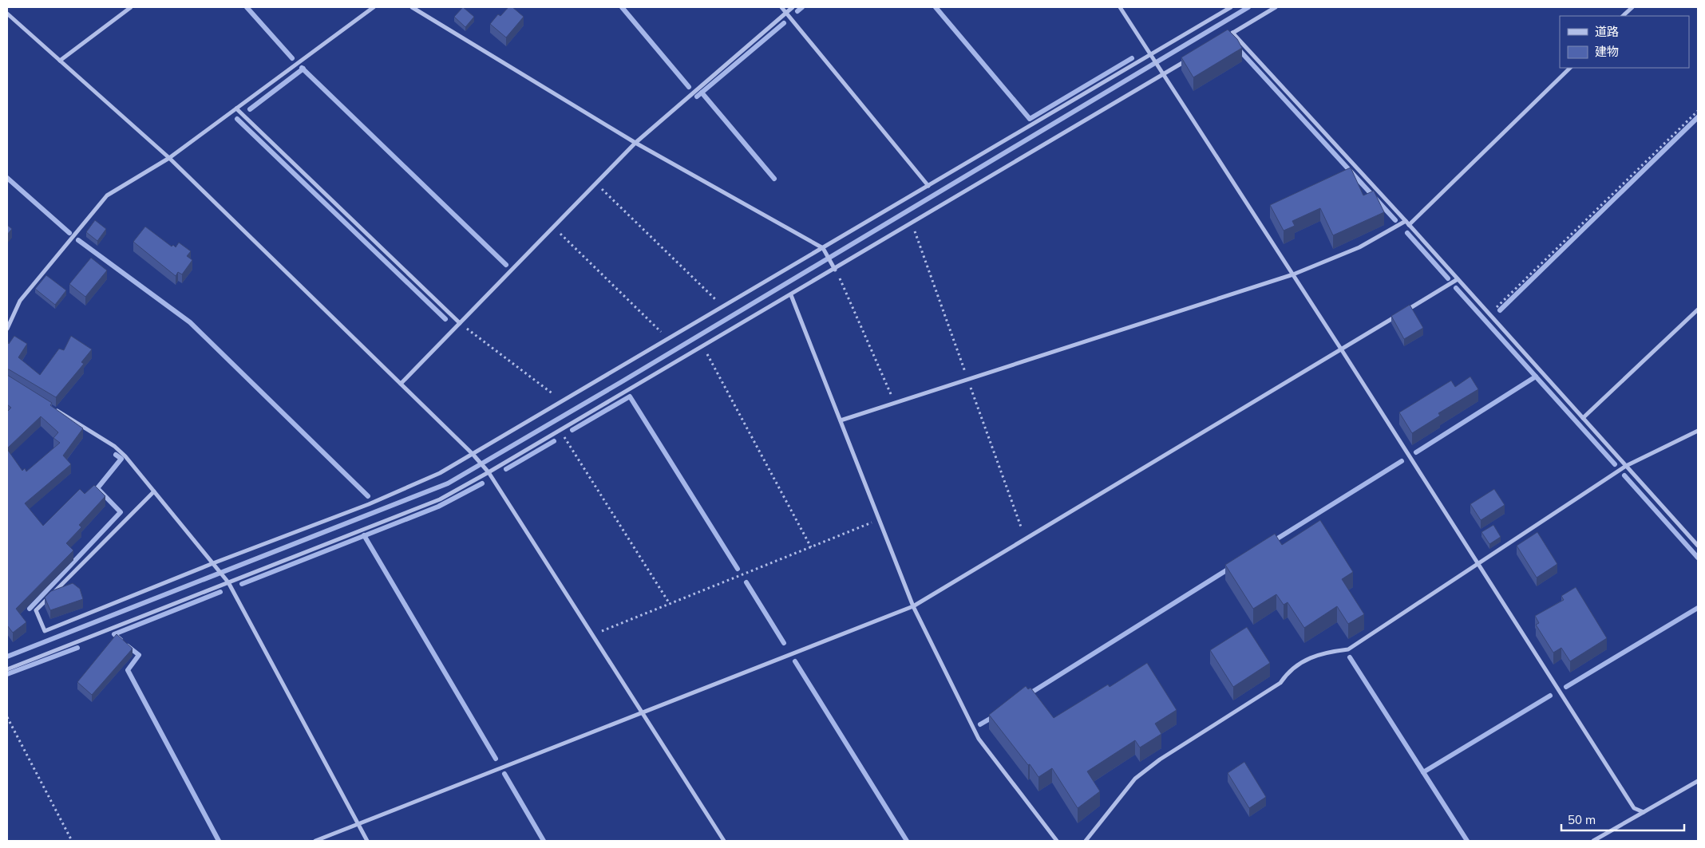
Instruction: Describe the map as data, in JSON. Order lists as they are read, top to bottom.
{
  "legend": ["道路", "建物"],
  "scale_bar": "50 m"
}
